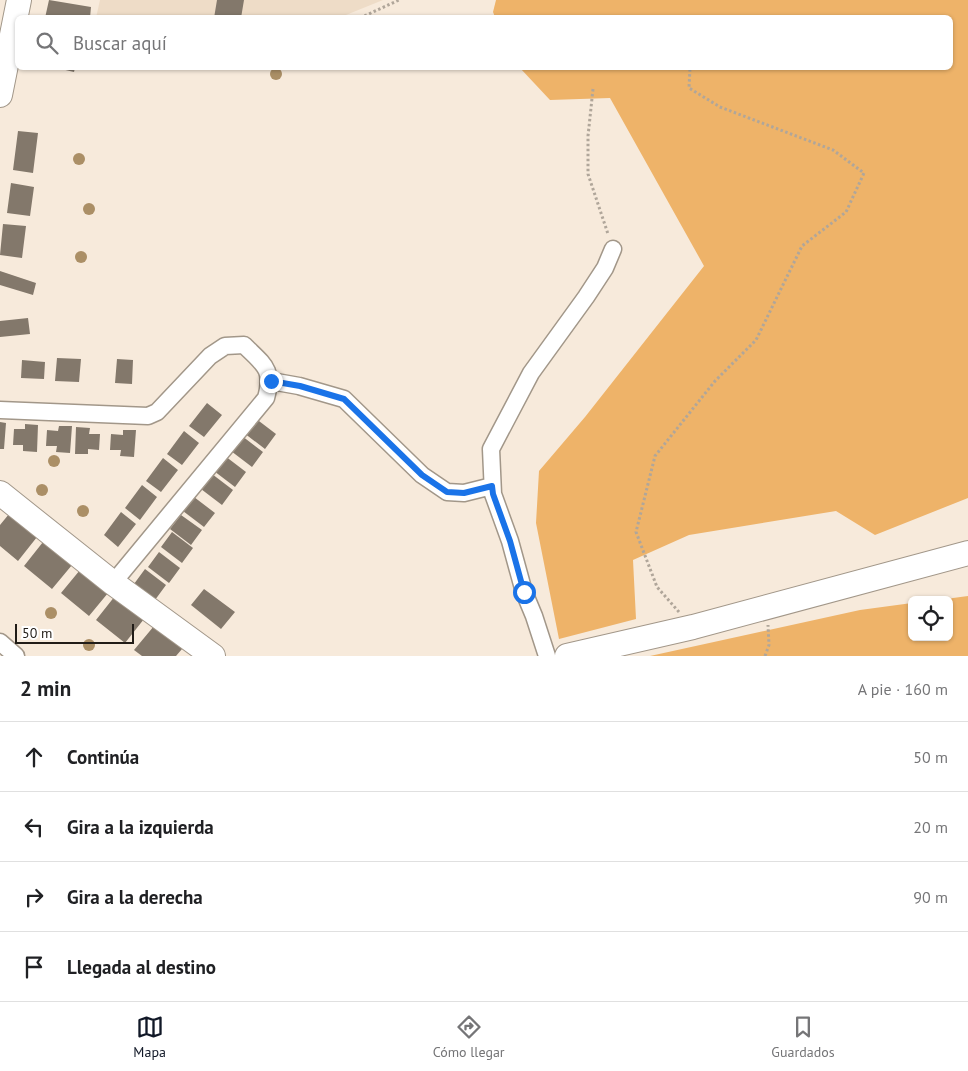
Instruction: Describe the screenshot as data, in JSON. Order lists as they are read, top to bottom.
{
  "scale_bar": "50 m",
  "page": {
    "search": "Buscar aquí",
    "scale": "50 m",
    "heading": ["2 min", "A pie · 160 m"],
    "list": [
      ["Continúa", "50 m"],
      ["Gira a la izquierda", "20 m"],
      ["Gira a la derecha", "90 m"],
      "Llegada al destino"
    ],
    "nav": ["Mapa", "Cómo llegar", "Guardados"]
  }
}
